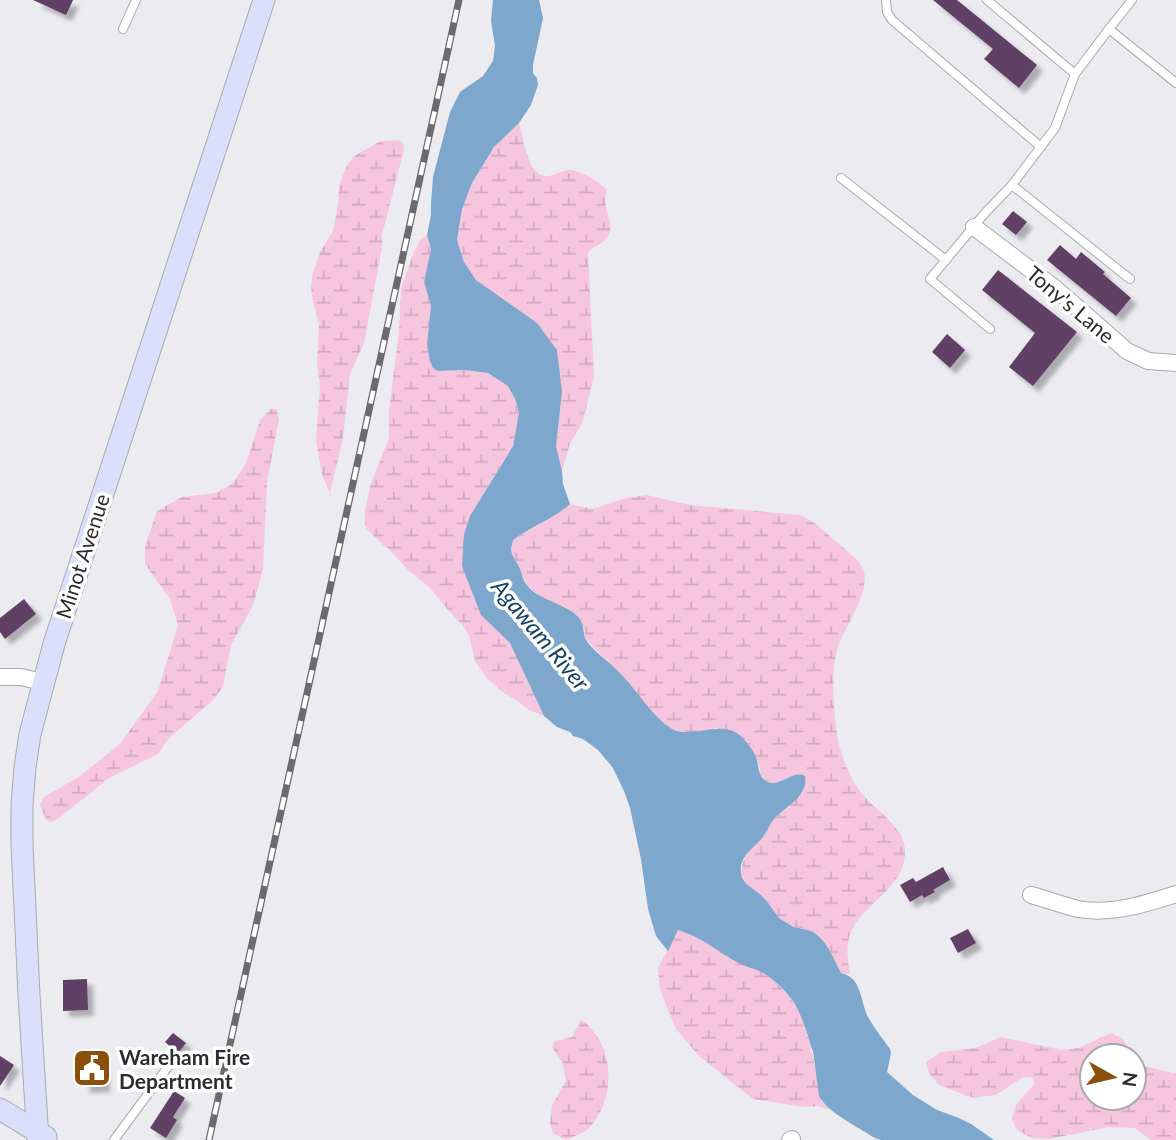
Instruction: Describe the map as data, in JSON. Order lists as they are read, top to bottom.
{
  "streets": {
    "main road": ["Minot Avenue"],
    "street": ["Tony's Lane"]
  },
  "water": ["Agawam River"],
  "places": {
    "public building": ["Wareham Fire Department"]
  },
  "north": "right"
}
